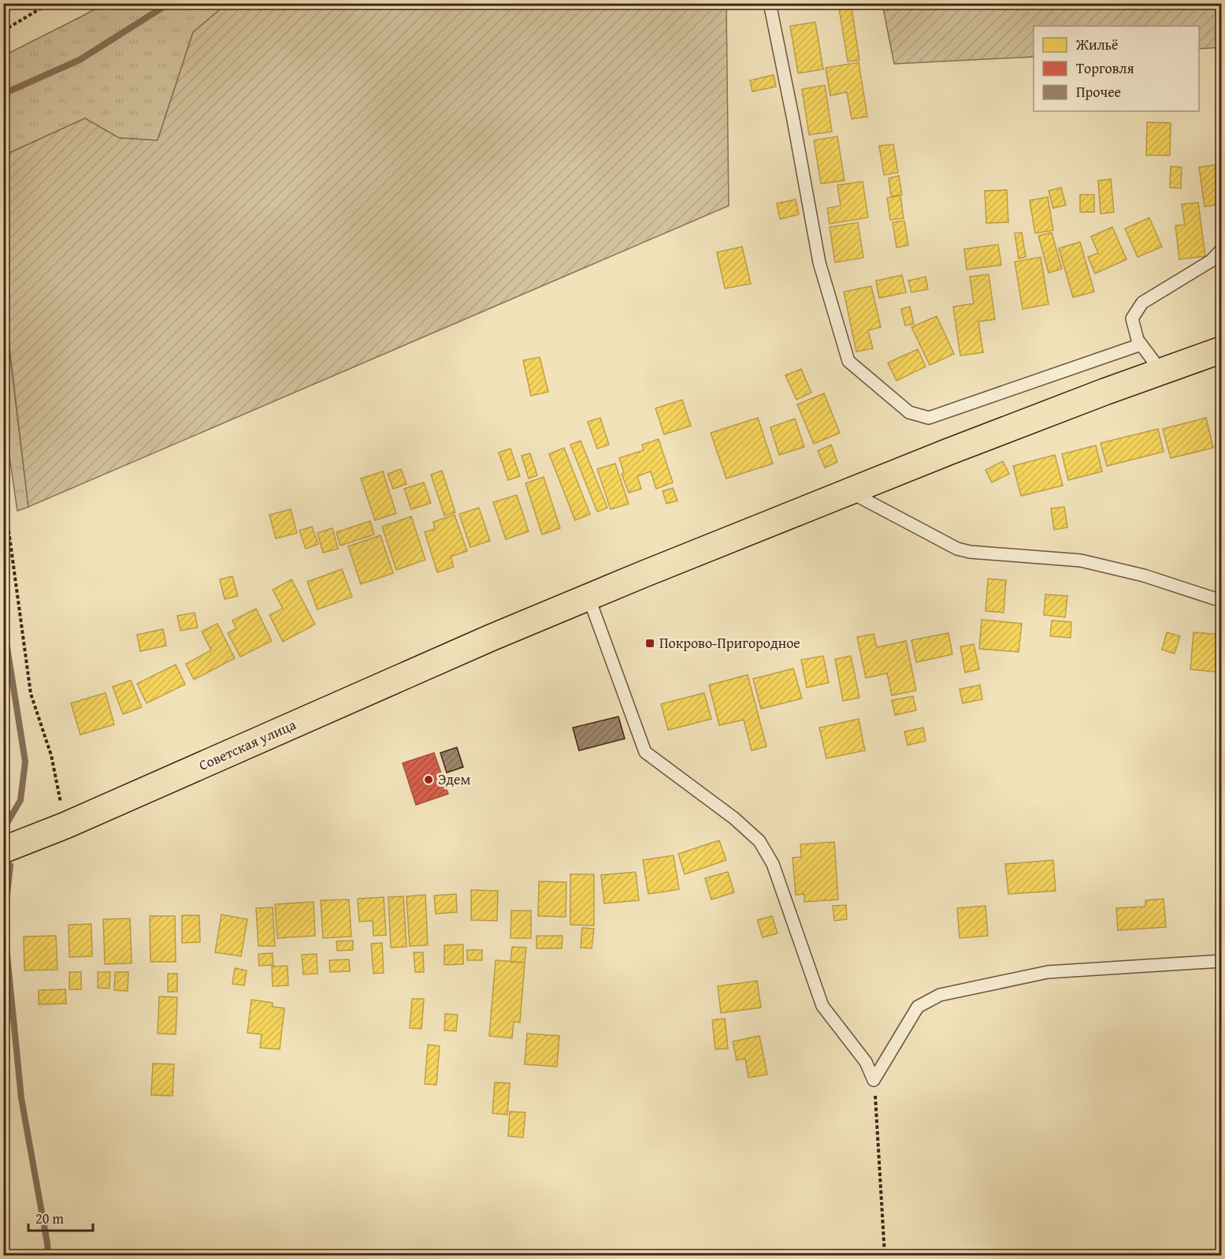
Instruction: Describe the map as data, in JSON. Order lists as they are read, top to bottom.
{
  "streets": {
    "main road": ["Советская улица"]
  },
  "places": {
    "transit": ["Покрово-Пригородное"],
    "other": ["Эдем"]
  },
  "legend": ["Жильё", "Торговля", "Прочее"],
  "scale_bar": "20 m"
}
